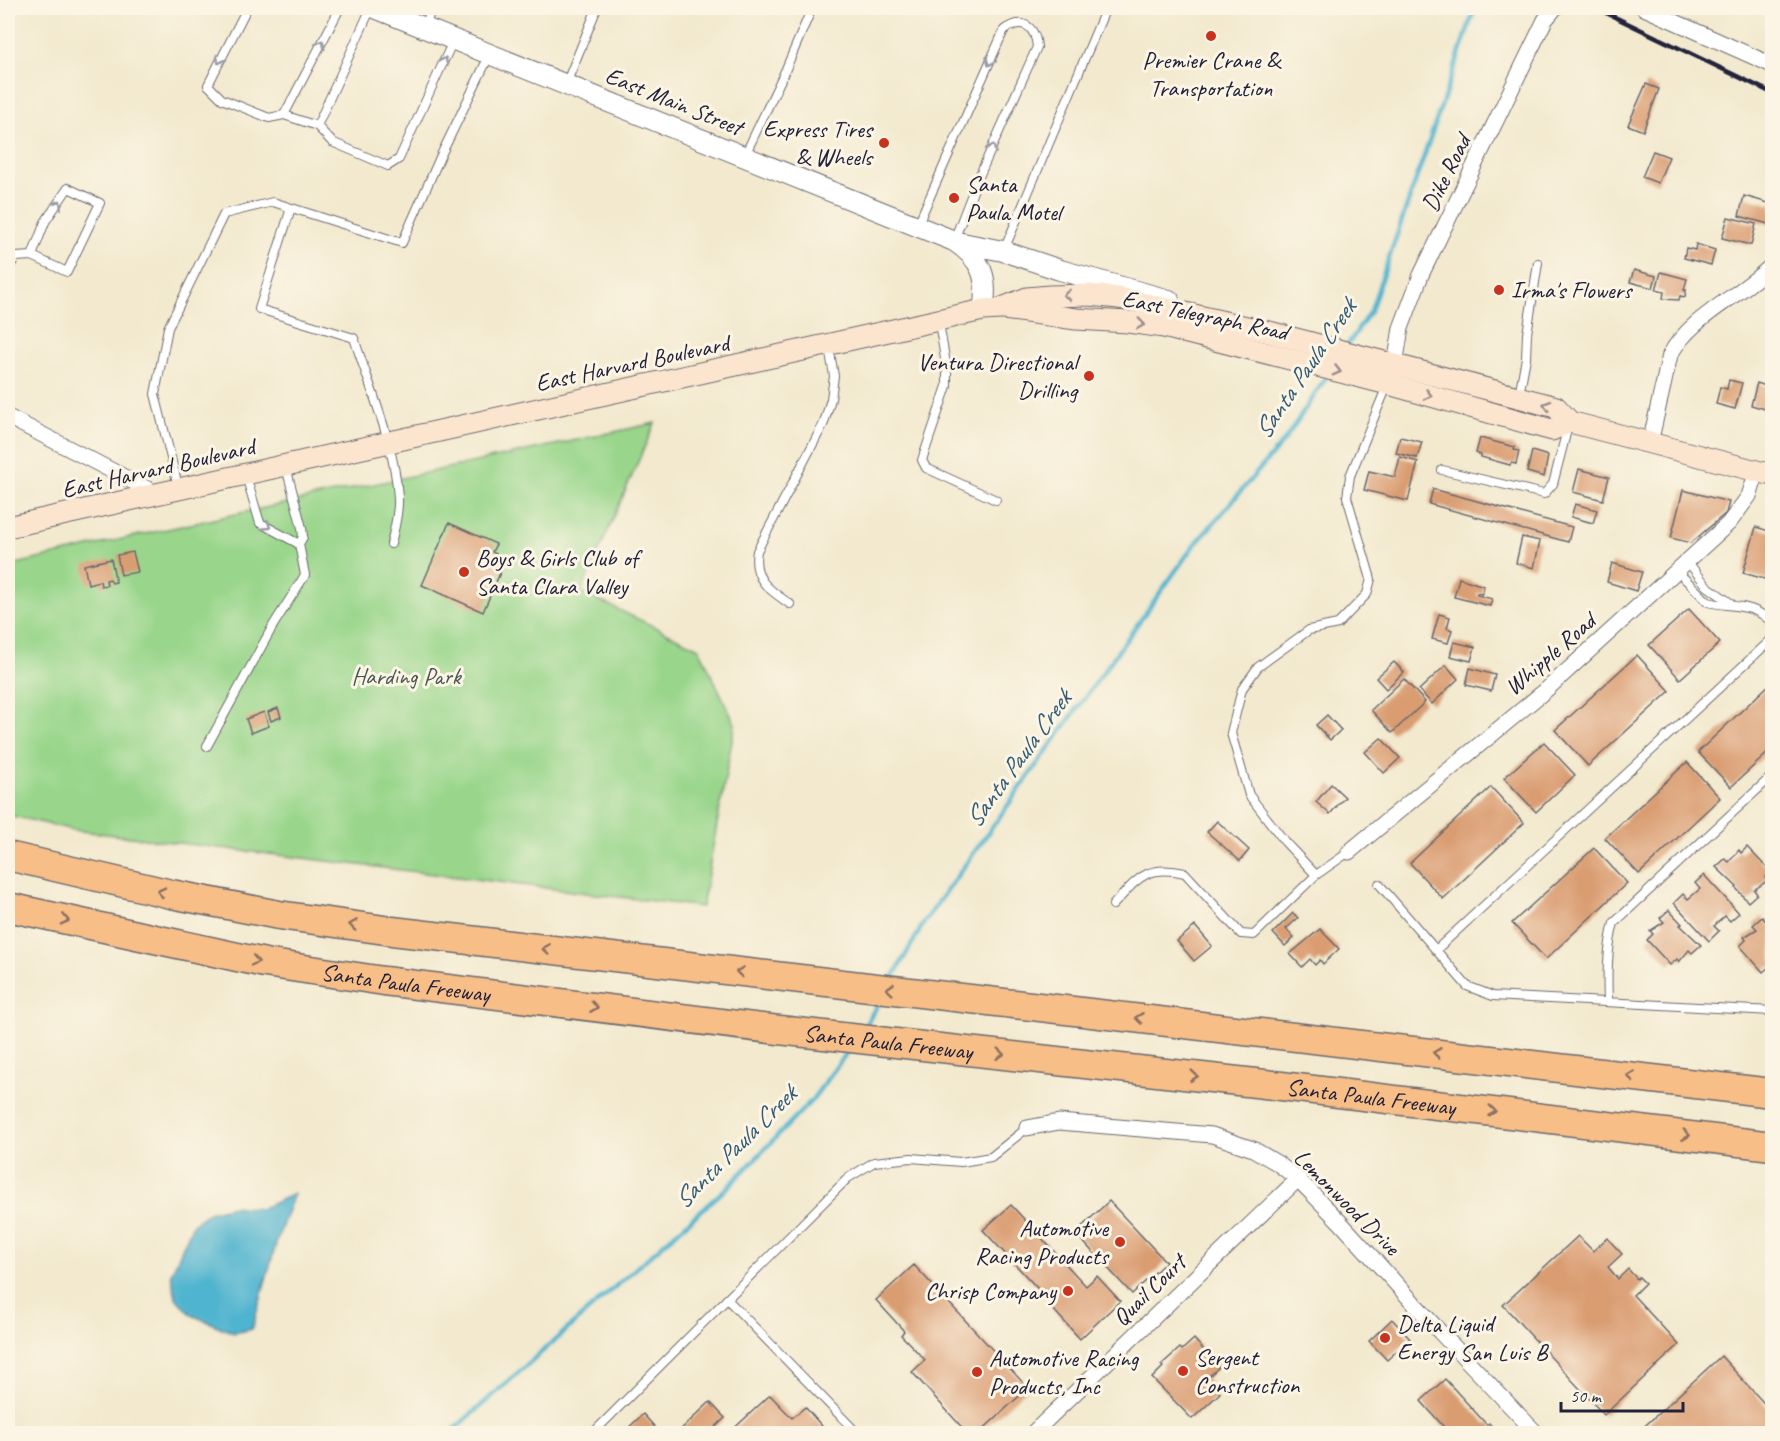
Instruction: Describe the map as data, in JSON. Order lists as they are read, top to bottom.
{
  "streets": {
    "highway": ["Santa Paula Freeway"],
    "main road": ["East Telegraph Road", "East Harvard Boulevard"],
    "street": [
      "East Main Street",
      "Dike Road",
      "Whipple Road",
      "Lemonwood Drive",
      "Quail Court"
    ]
  },
  "crossings": [
    ["East Main Street", "East Telegraph Road"],
    ["East Main Street", "East Harvard Boulevard"],
    ["Dike Road", "East Telegraph Road"],
    ["East Telegraph Road", "East Harvard Boulevard"],
    ["East Telegraph Road", "Whipple Road"],
    ["Lemonwood Drive", "Quail Court"]
  ],
  "water": ["Santa Paula Creek"],
  "parks": ["Harding Park"],
  "places": [
    "Premier Crane & Transportation",
    "Express Tires & Wheels",
    "Santa Paula Motel",
    "Irma's Flowers",
    "Ventura Directional Drilling",
    "Boys & Girls Club of Santa Clara Valley",
    "Automotive Racing Products",
    "Chrisp Company",
    "Delta Liquid Energy San Luis B",
    "Sergent Construction",
    "Automotive Racing Products, Inc"
  ],
  "scale_bar": "50 m"
}
